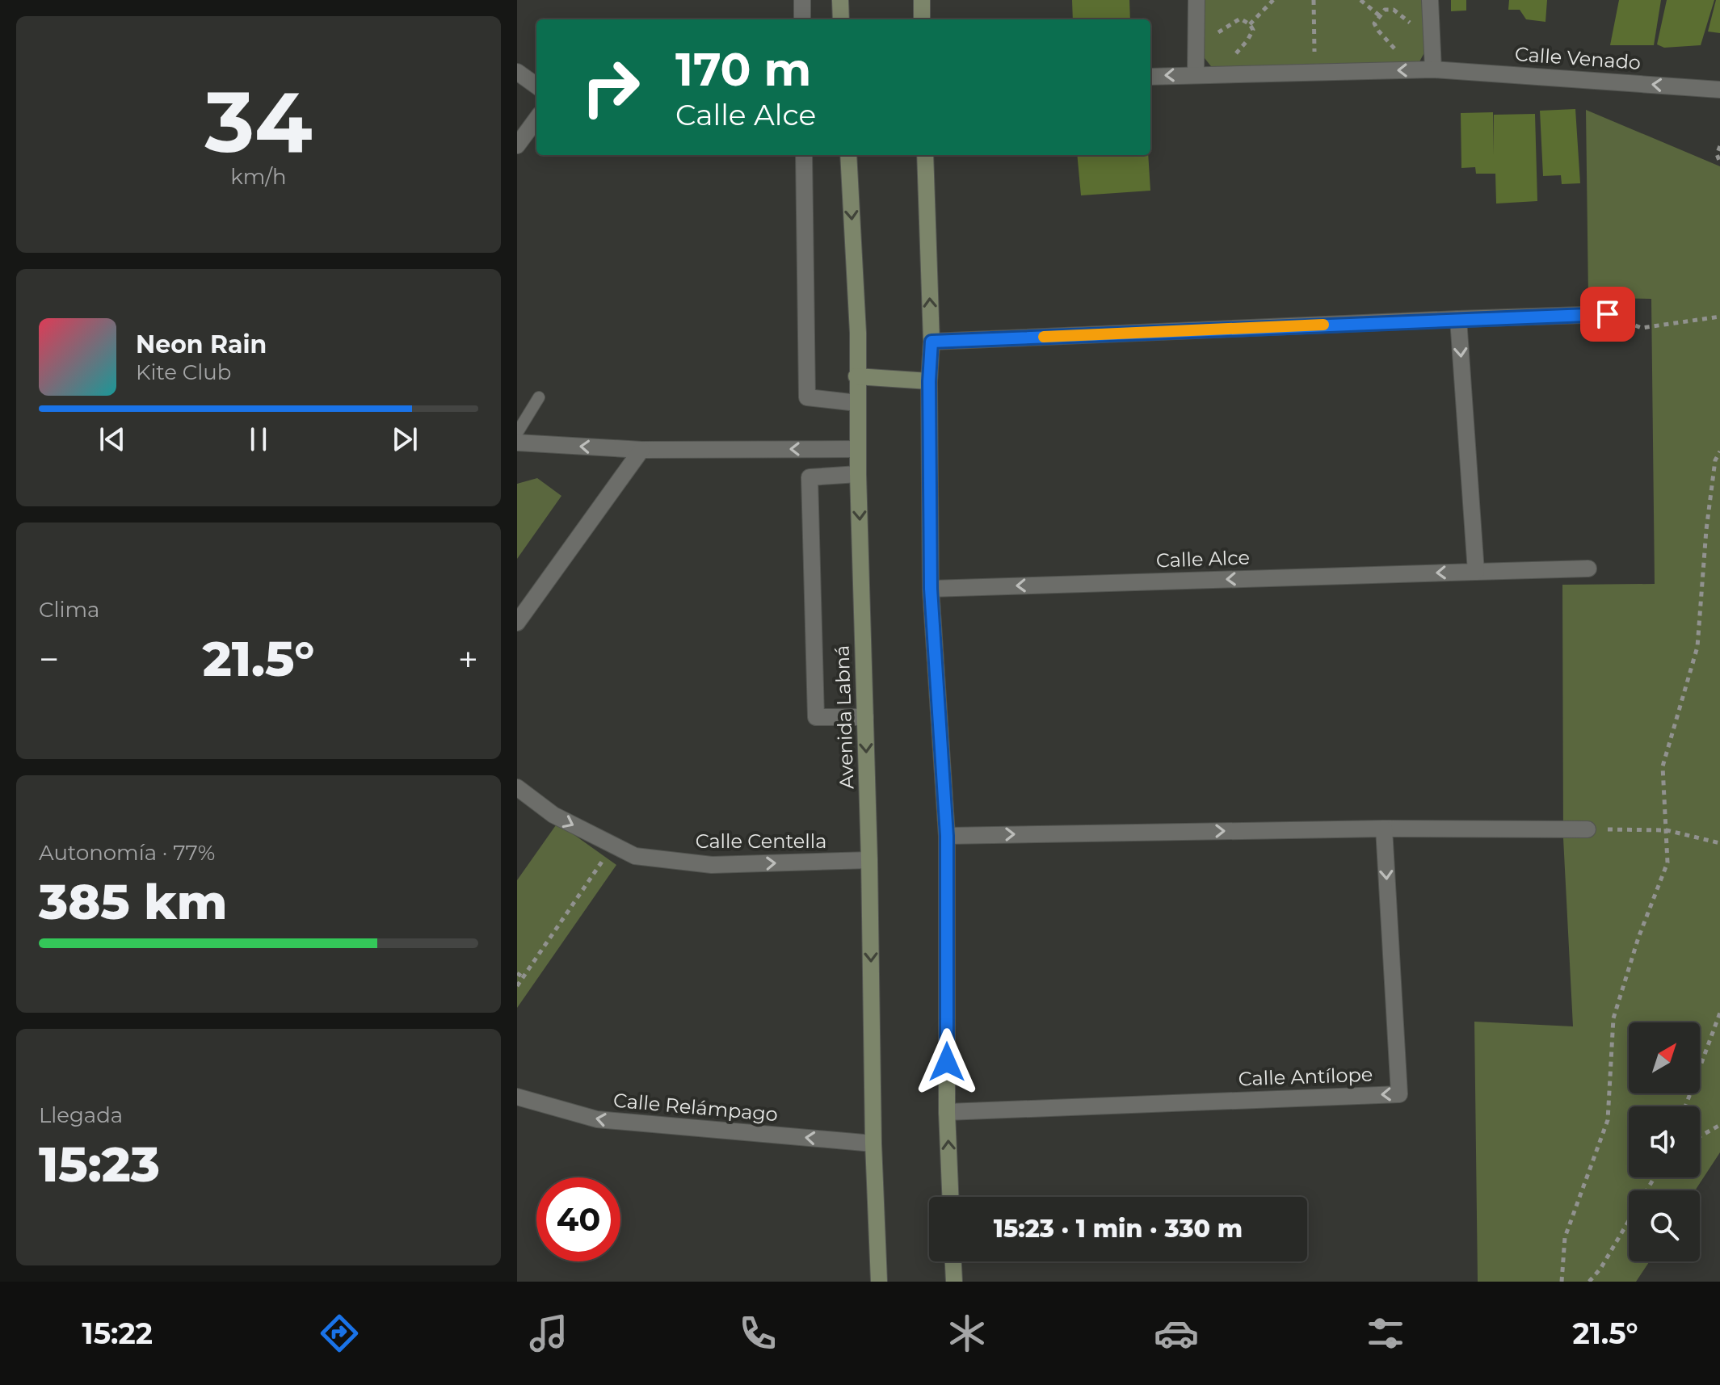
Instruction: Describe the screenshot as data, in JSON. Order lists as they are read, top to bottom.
{
  "streets": {
    "street": [
      "Calle Venado",
      "Calle Alce",
      "Avenida Labná",
      "Calle Centella",
      "Calle Antílope",
      "Calle Relámpago"
    ]
  },
  "crossings": [
    ["Avenida Labná", "Calle Centella"],
    ["Avenida Labná", "Calle Relámpago"]
  ],
  "one_way": [
    "Calle Venado",
    "Calle Alce",
    "Calle Centella",
    "Calle Relámpago"
  ],
  "north": "top right",
  "page": {
    "tile": [
      ["34", "km/h"],
      "Clima",
      ["Autonomía · 77%", "385 km"],
      ["Llegada", "15:23"]
    ],
    "turn": ["170 m", "Calle Alce"],
    "song": ["Neon Rain", "Kite Club"],
    "heat": ["−", "21.5°", "+"],
    "limit": "40",
    "trip": "15:23 · 1 min · 330 m",
    "tabs": ["15:22", "21.5°"]
  }
}
